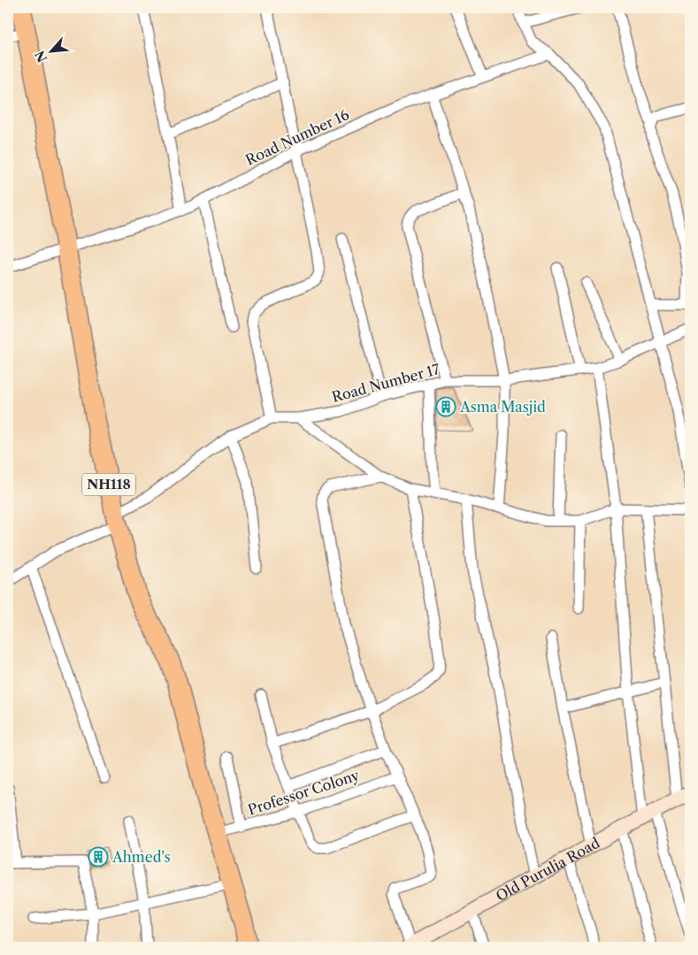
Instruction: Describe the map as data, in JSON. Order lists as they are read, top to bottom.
{
  "streets": {
    "highway": ["NH118"],
    "main road": ["Old Purulia Road"],
    "street": ["Road Number 16", "Road Number 17", "Professor Colony"]
  },
  "crossings": [
    ["Road Number 16", "NH118"],
    ["Road Number 17", "NH118"],
    ["NH118", "Professor Colony"]
  ],
  "places": {
    "building": ["Asma Masjid", "Ahmed's"]
  },
  "north": "bottom left"
}
